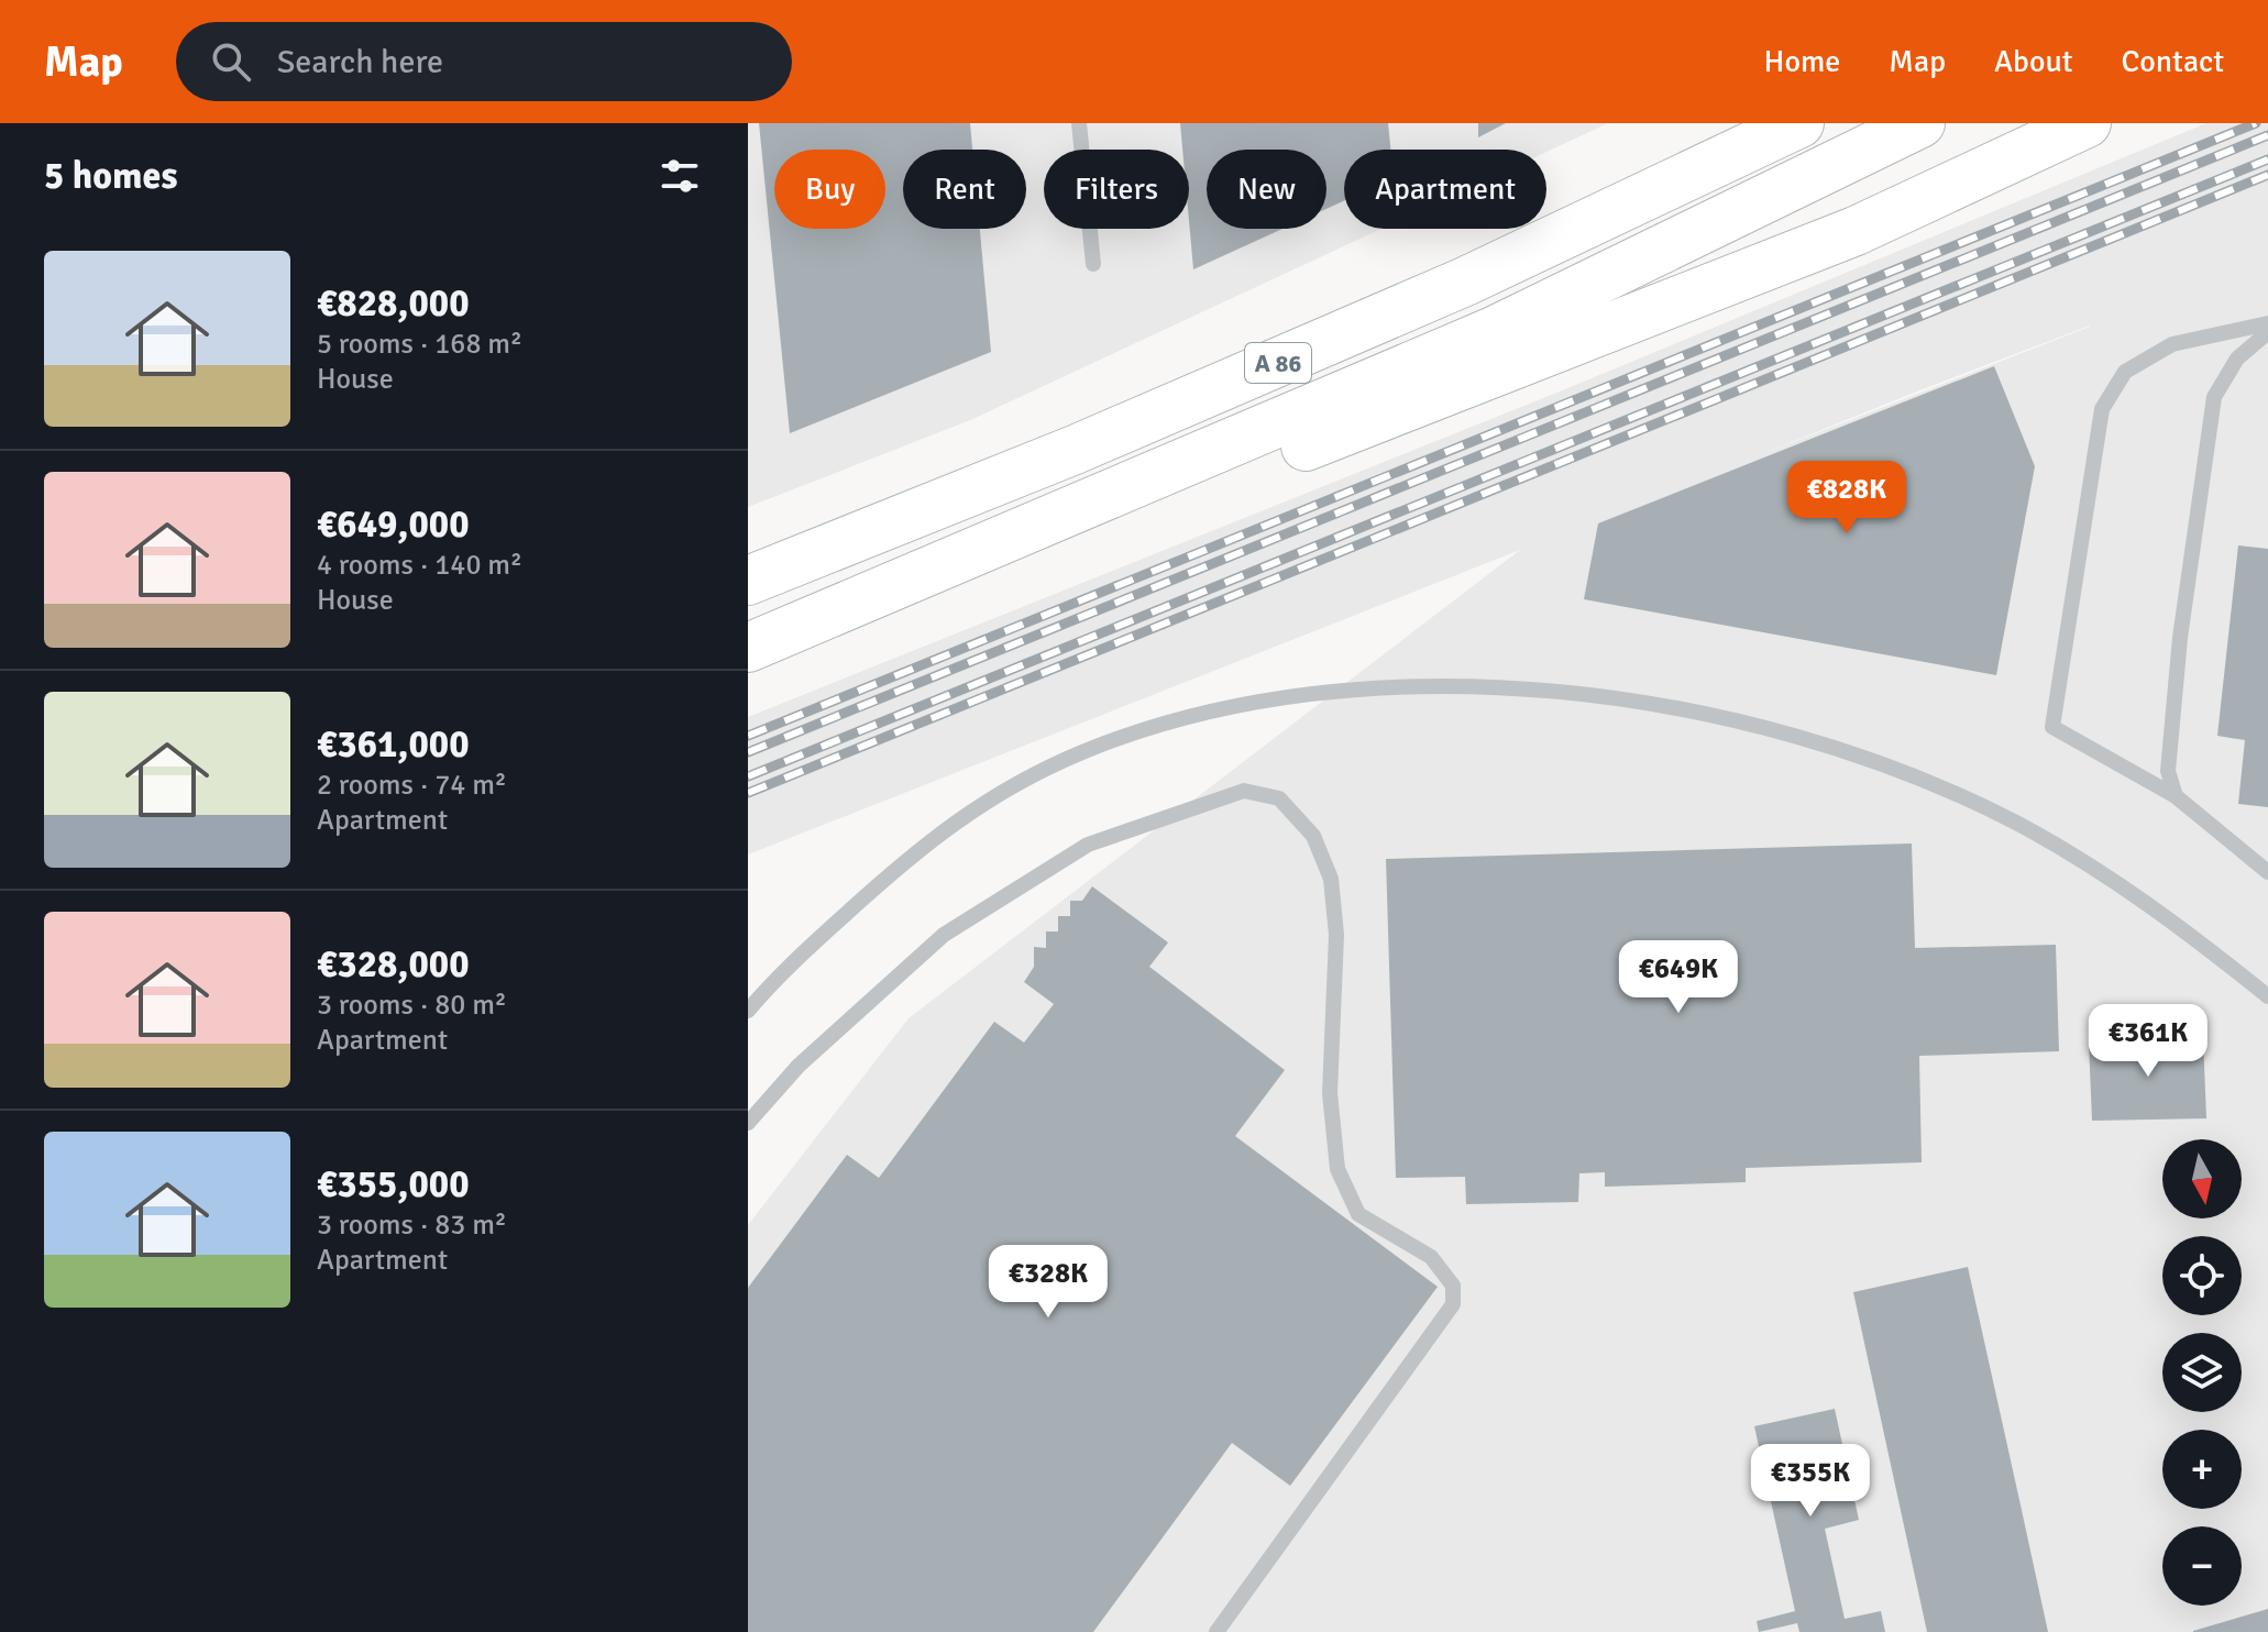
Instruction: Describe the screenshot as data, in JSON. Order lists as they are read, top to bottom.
{
  "streets": {
    "highway": ["A 86"]
  },
  "north": "bottom",
  "page": {
    "header": "Map",
    "search": "Search here",
    "nav": [
      "Home",
      "Map",
      "About",
      "Contact"
    ],
    "heading": "5 homes",
    "chip": [
      "Buy",
      "Rent",
      "Filters",
      "New",
      "Apartment"
    ],
    "list": [
      {
        "name": "€828,000",
        "note": "5 rooms · 168 m² · House"
      },
      {
        "name": "€649,000",
        "note": "4 rooms · 140 m² · House"
      },
      {
        "name": "€361,000",
        "note": "2 rooms · 74 m² · Apartment"
      },
      {
        "name": "€328,000",
        "note": "3 rooms · 80 m² · Apartment"
      },
      {
        "name": "€355,000",
        "note": "3 rooms · 83 m² · Apartment"
      }
    ],
    "price": [
      "€828K",
      "€649K",
      "€361K",
      "€328K",
      "€355K"
    ],
    "map_buttons": ["+", "−"]
  }
}
